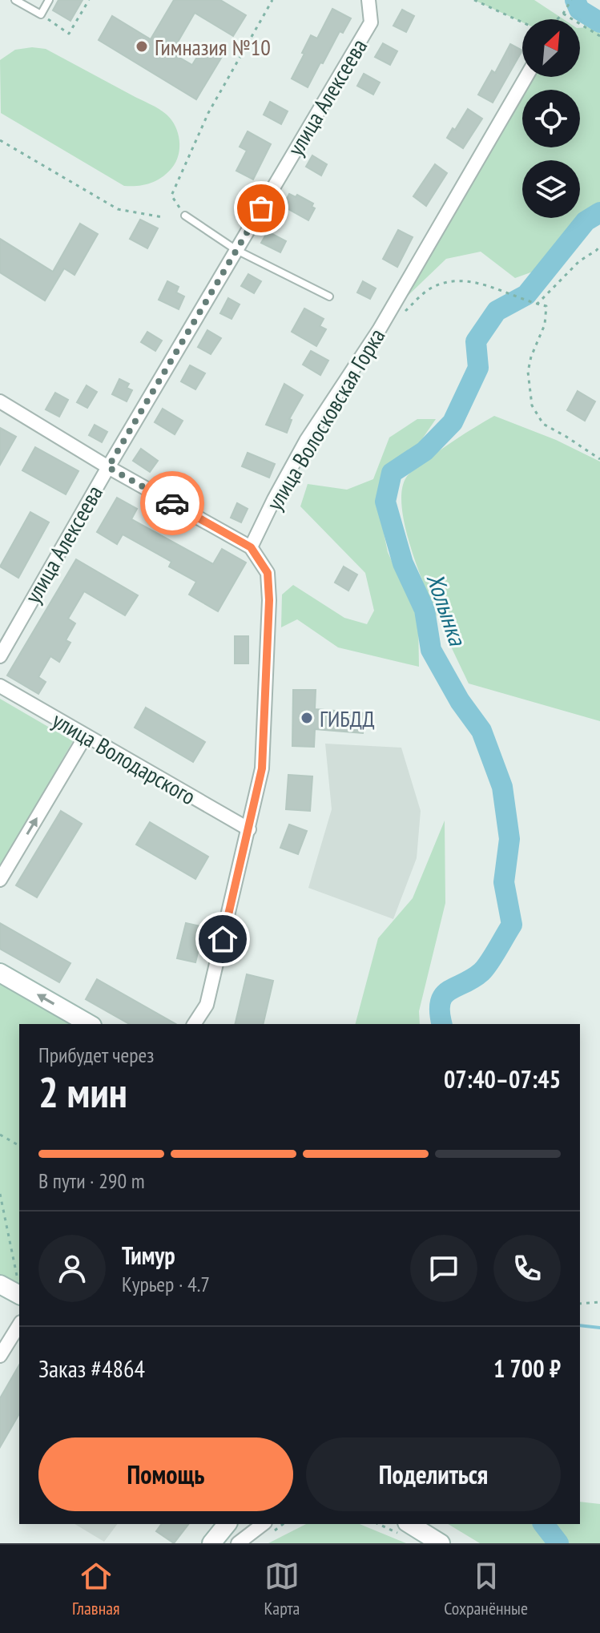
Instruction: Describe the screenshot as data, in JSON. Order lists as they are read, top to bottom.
{
  "streets": {
    "street": ["улица Алексеева", "улица Волосковская Горка", "улица Володарского"]
  },
  "water": ["Холынка"],
  "places": ["Гимназия №10", "ГИБДД"],
  "north": "top right",
  "page": {
    "heading": ["2 мин", "Прибудет через", "07:40–07:45"],
    "panel": [
      "Тимур",
      "Курьер · 4.7",
      "Заказ #4864",
      "1 700 ₽"
    ],
    "bar": "В пути · 290 m",
    "buttons": ["Помощь", "Поделиться"],
    "tabs": ["Главная", "Карта", "Сохранённые"]
  }
}
